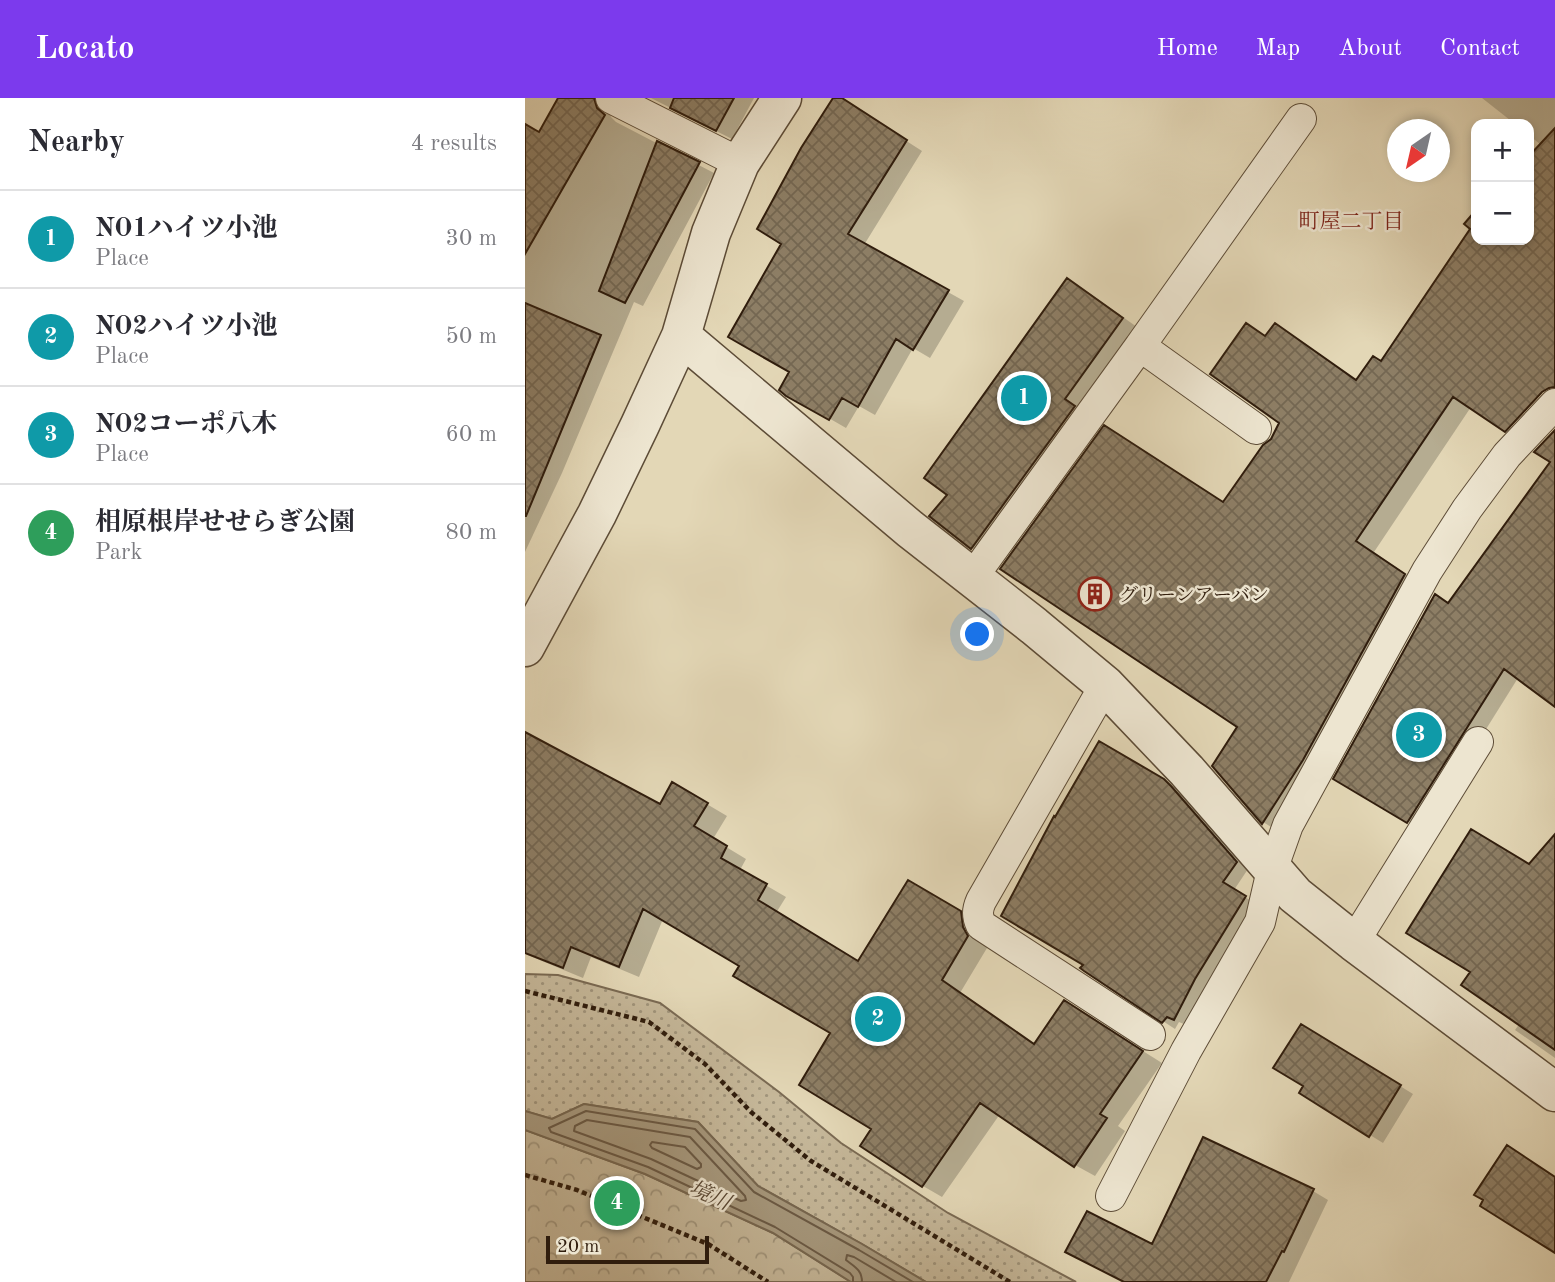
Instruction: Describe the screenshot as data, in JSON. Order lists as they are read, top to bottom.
{
  "districts": ["町屋二丁目"],
  "water": ["境川"],
  "places": {
    "building": ["グリーンアーバン"]
  },
  "scale_bar": "20 m",
  "north": "bottom left",
  "page": {
    "header": "Locato",
    "nav": [
      "Home",
      "Map",
      "About",
      "Contact"
    ],
    "heading": ["Nearby", "4 results"],
    "map_buttons": ["+", "−"],
    "list": [
      {
        "mark": "1",
        "name": "NO1ハイツ小池",
        "note": "Place",
        "value": "30 m"
      },
      {
        "mark": "2",
        "name": "NO2ハイツ小池",
        "note": "Place",
        "value": "50 m"
      },
      {
        "mark": "3",
        "name": "NO2コーポ八木",
        "note": "Place",
        "value": "60 m"
      },
      {
        "mark": "4",
        "name": "相原根岸せせらぎ公園",
        "note": "Park",
        "value": "80 m"
      }
    ],
    "pins": [
      "1",
      "3",
      "2",
      "4"
    ],
    "scale": "20 m"
  }
}
